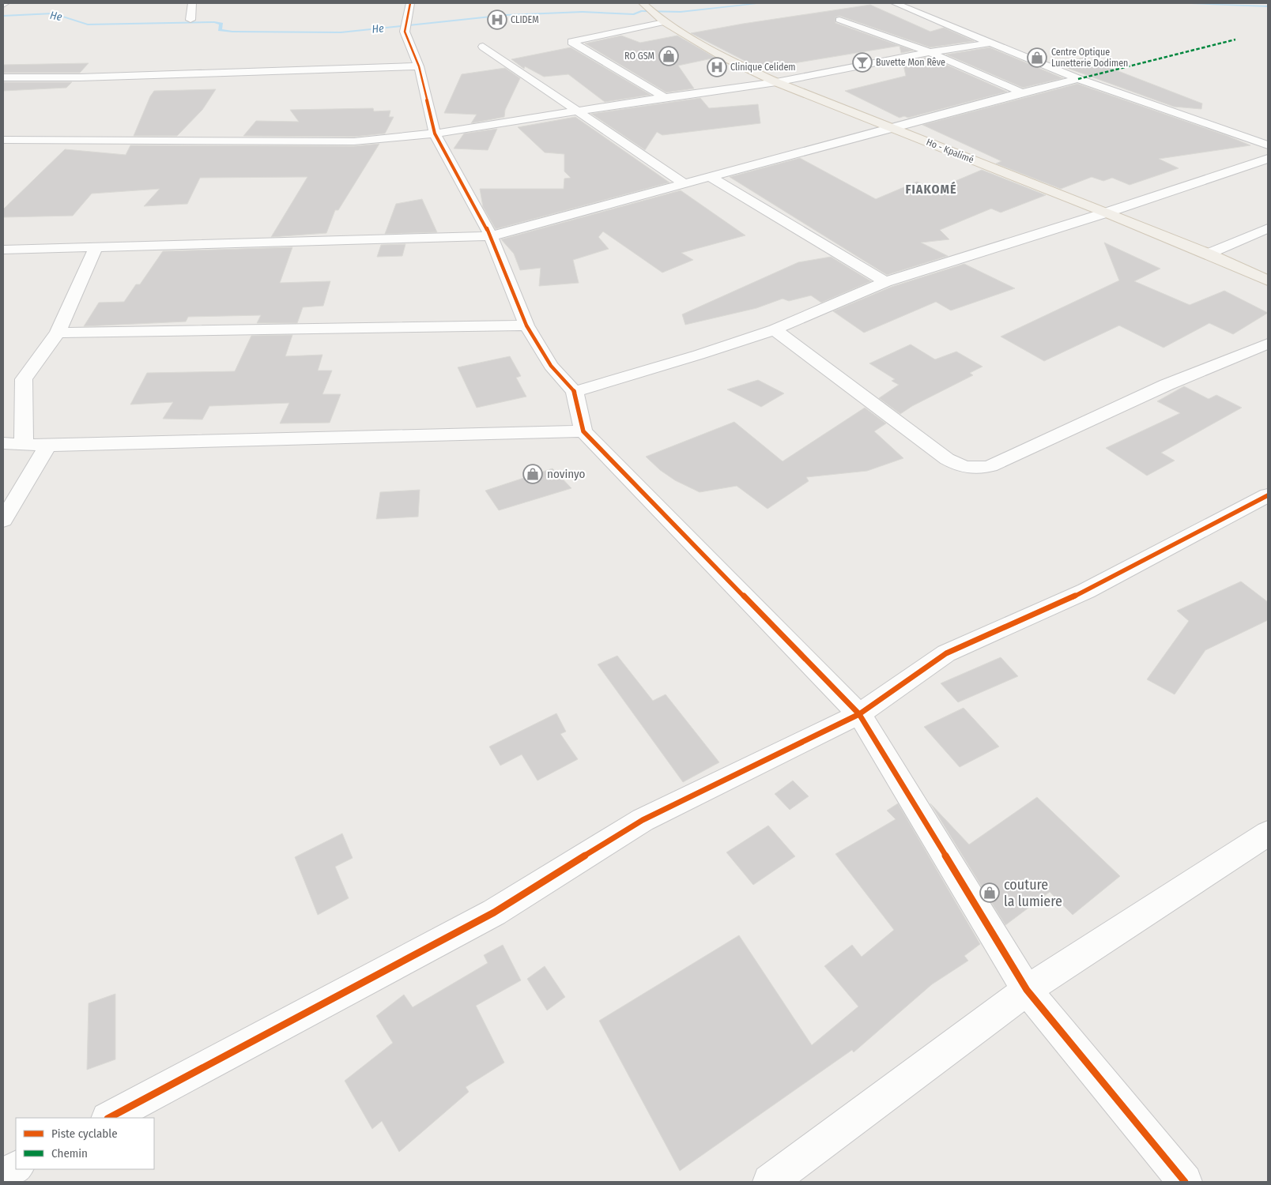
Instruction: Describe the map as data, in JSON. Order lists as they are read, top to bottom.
{
  "streets": {
    "main road": ["Ho - Kpalimé"]
  },
  "districts": ["FIAKOMÉ"],
  "water": ["He"],
  "places": {
    "hospital": ["CLIDEM", "Clinique Celidem"],
    "shop": [
      "RO GSM",
      "Centre Optique Lunetterie Dodimen",
      "novinyo",
      "couture la lumiere"
    ],
    "bar": ["Buvette Mon Rêve"]
  },
  "legend": ["Piste cyclable", "Chemin"]
}
